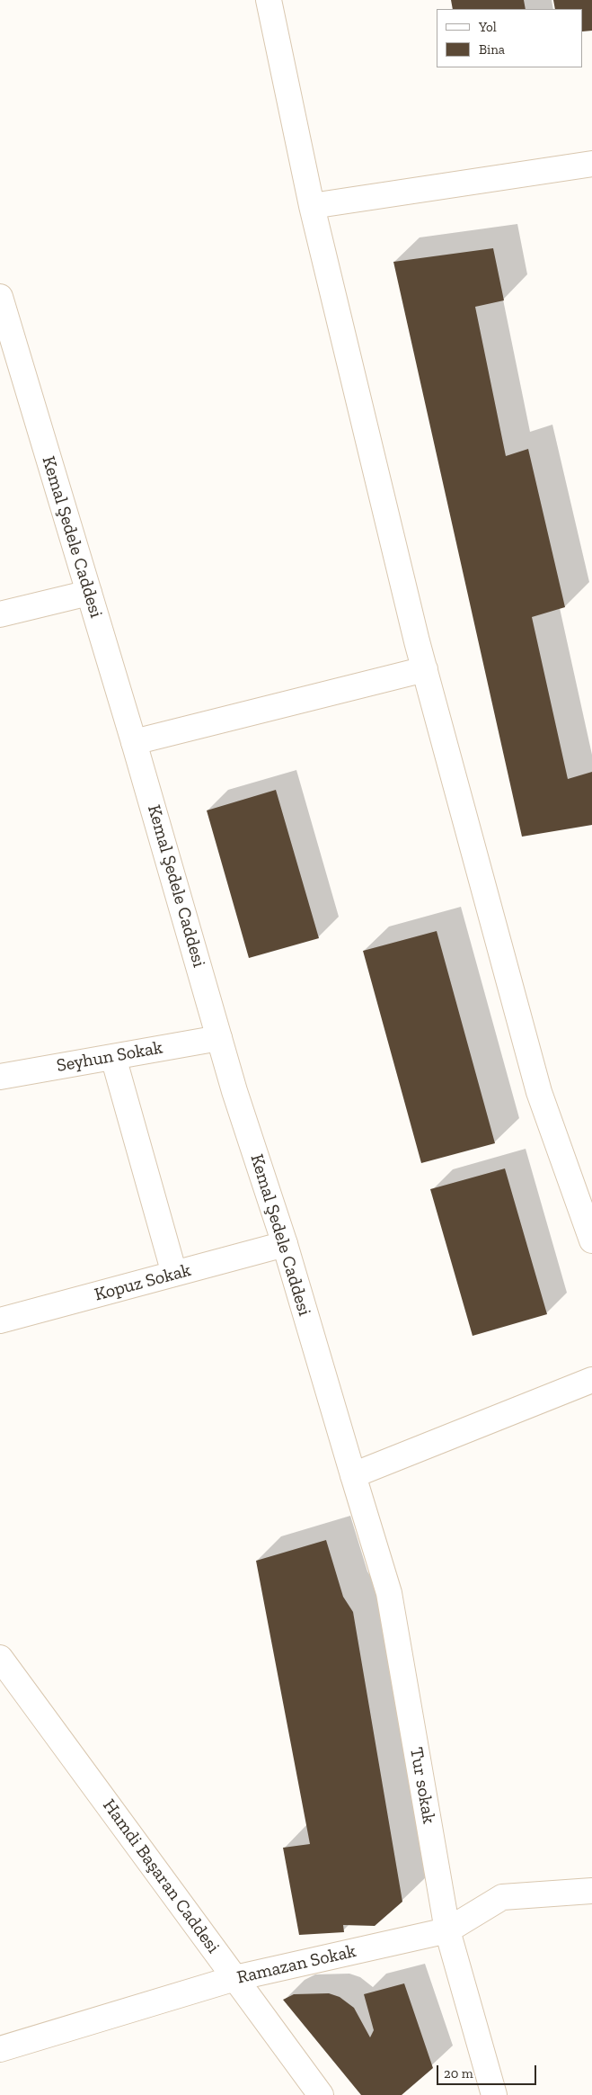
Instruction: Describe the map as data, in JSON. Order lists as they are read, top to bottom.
{
  "streets": {
    "street": [
      "Kemal Şedele Caddesi",
      "Seyhun Sokak",
      "Kopuz Sokak",
      "Tur sokak",
      "Hamdi Başaran Caddesi",
      "Ramazan Sokak"
    ]
  },
  "crossings": [
    ["Kemal Şedele Caddesi", "Seyhun Sokak"],
    ["Kemal Şedele Caddesi", "Kopuz Sokak"],
    ["Kemal Şedele Caddesi", "Tur sokak"],
    ["Tur sokak", "Ramazan Sokak"],
    ["Hamdi Başaran Caddesi", "Ramazan Sokak"]
  ],
  "legend": ["Yol", "Bina"],
  "scale_bar": "20 m"
}
